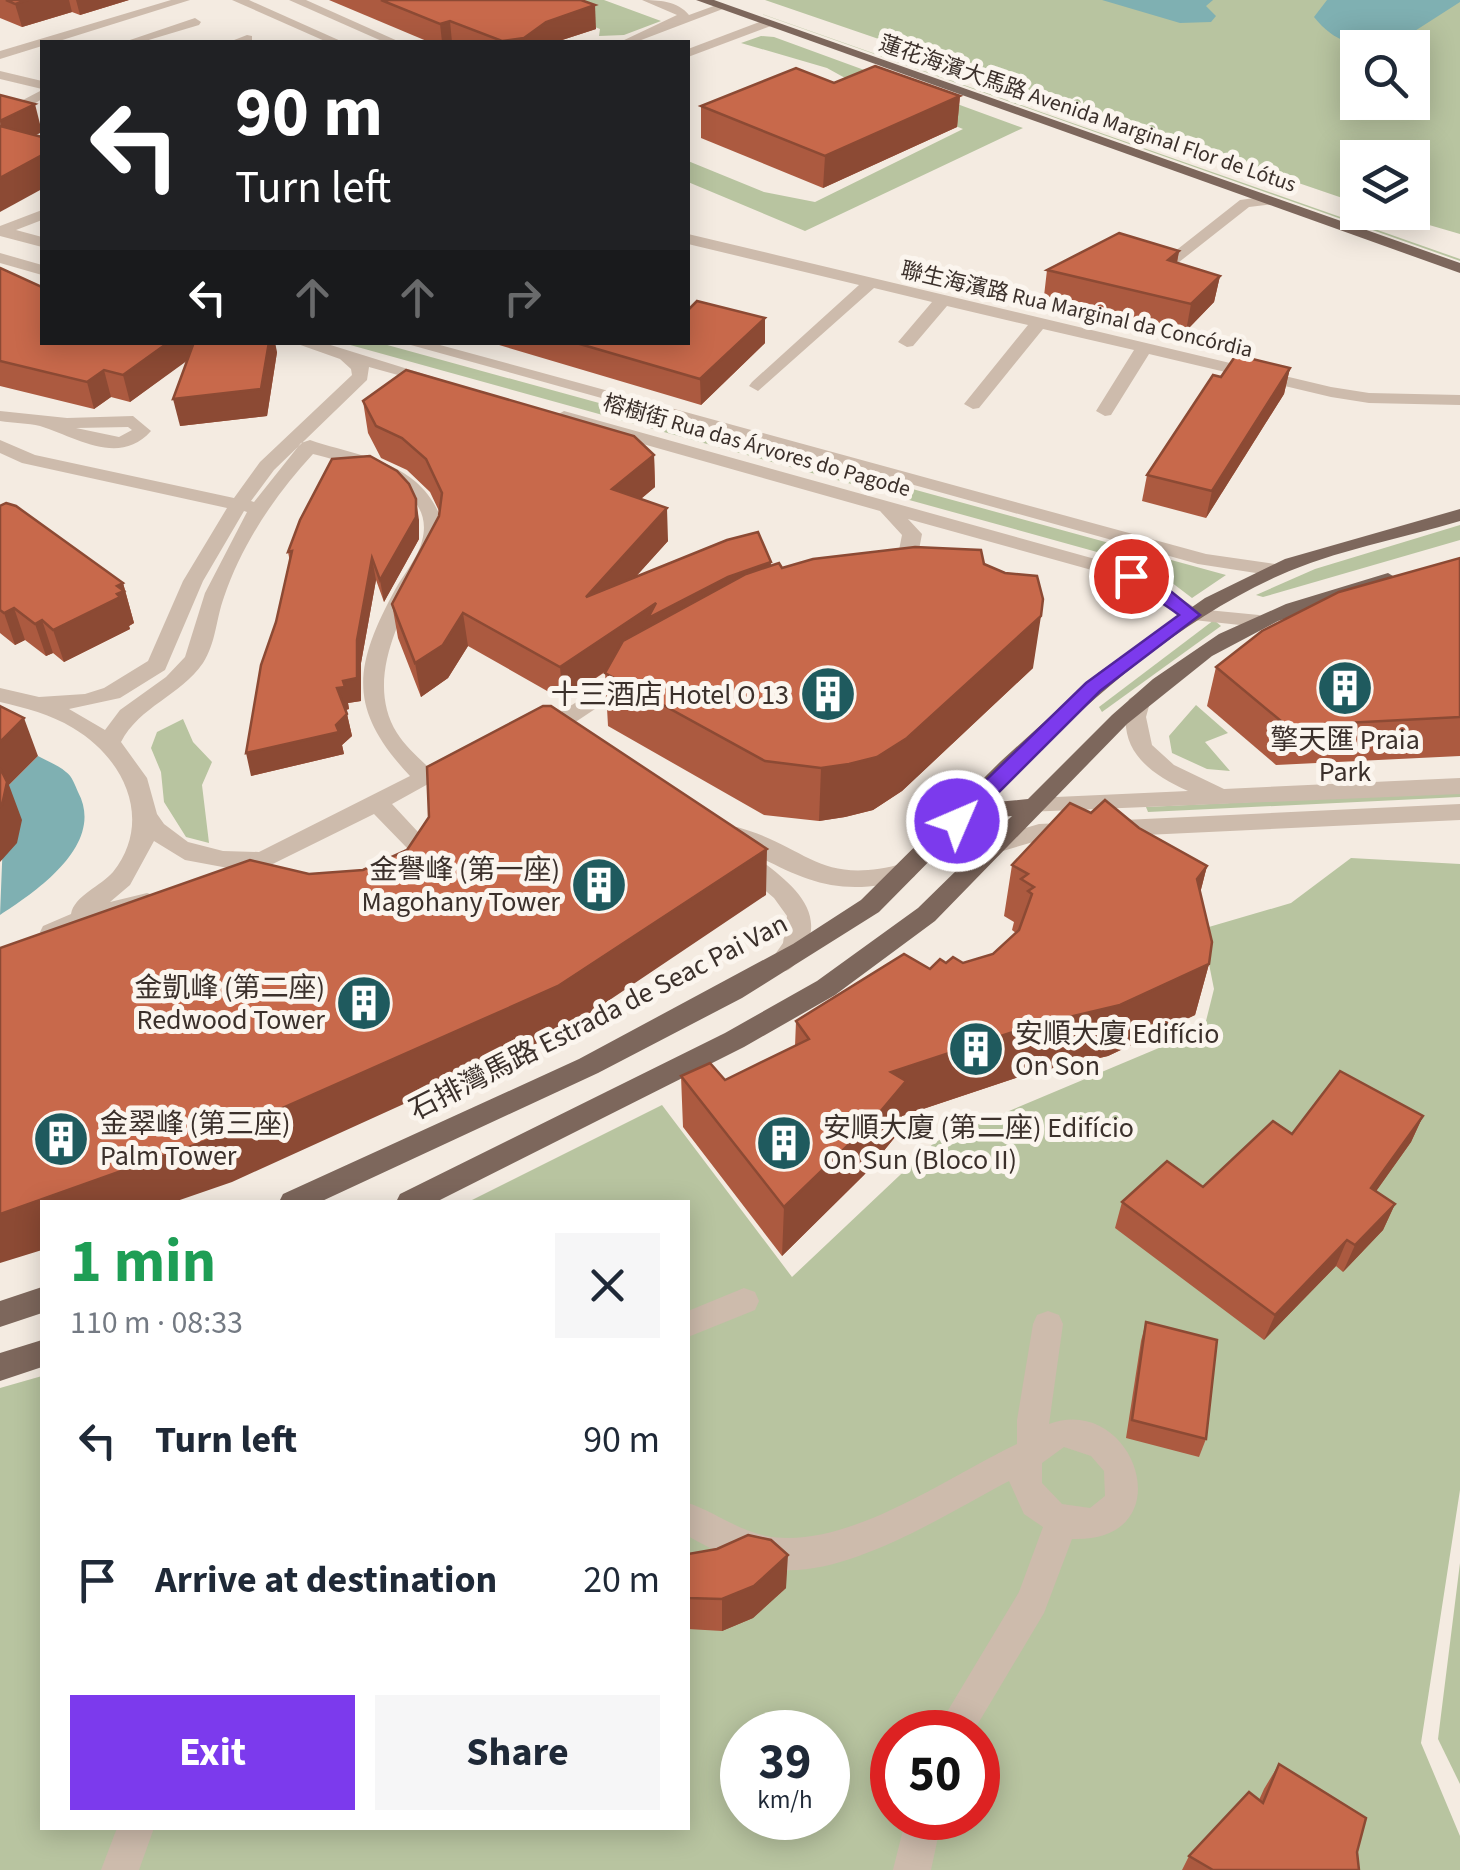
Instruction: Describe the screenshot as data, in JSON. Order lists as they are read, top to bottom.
{
  "streets": {
    "main road": ["蓮花海濱大馬路 Avenida Marginal Flor de Lótus", "石排灣馬路 Estrada de Seac Pai Van"],
    "street": ["聯生海濱路 Rua Marginal da Concórdia", "榕樹街 Rua das Árvores do Pagode"]
  },
  "crossings": [
    ["榕樹街 Rua das Árvores do Pagode", "石排灣馬路 Estrada de Seac Pai Van"]
  ],
  "places": {
    "building": [
      "擎天匯 Praia Park",
      "十三酒店 Hotel O 13",
      "金譽峰 (第一座) Magohany Tower",
      "金凱峰 (第二座) Redwood Tower",
      "安順大廈 Edifício On Son",
      "金翠峰 (第三座) Palm Tower",
      "安順大廈 (第二座) Edifício On Sun (Bloco II)"
    ]
  },
  "page": {
    "turn": ["90 m", "Turn left"],
    "heading": ["1 min", "110 m · 08:33"],
    "list": [
      {
        "name": "Turn left",
        "value": "90 m"
      },
      {
        "name": "Arrive at destination",
        "value": "20 m"
      }
    ],
    "buttons": ["Exit", "Share"],
    "speed": "39 km/h",
    "limit": "50"
  }
}
